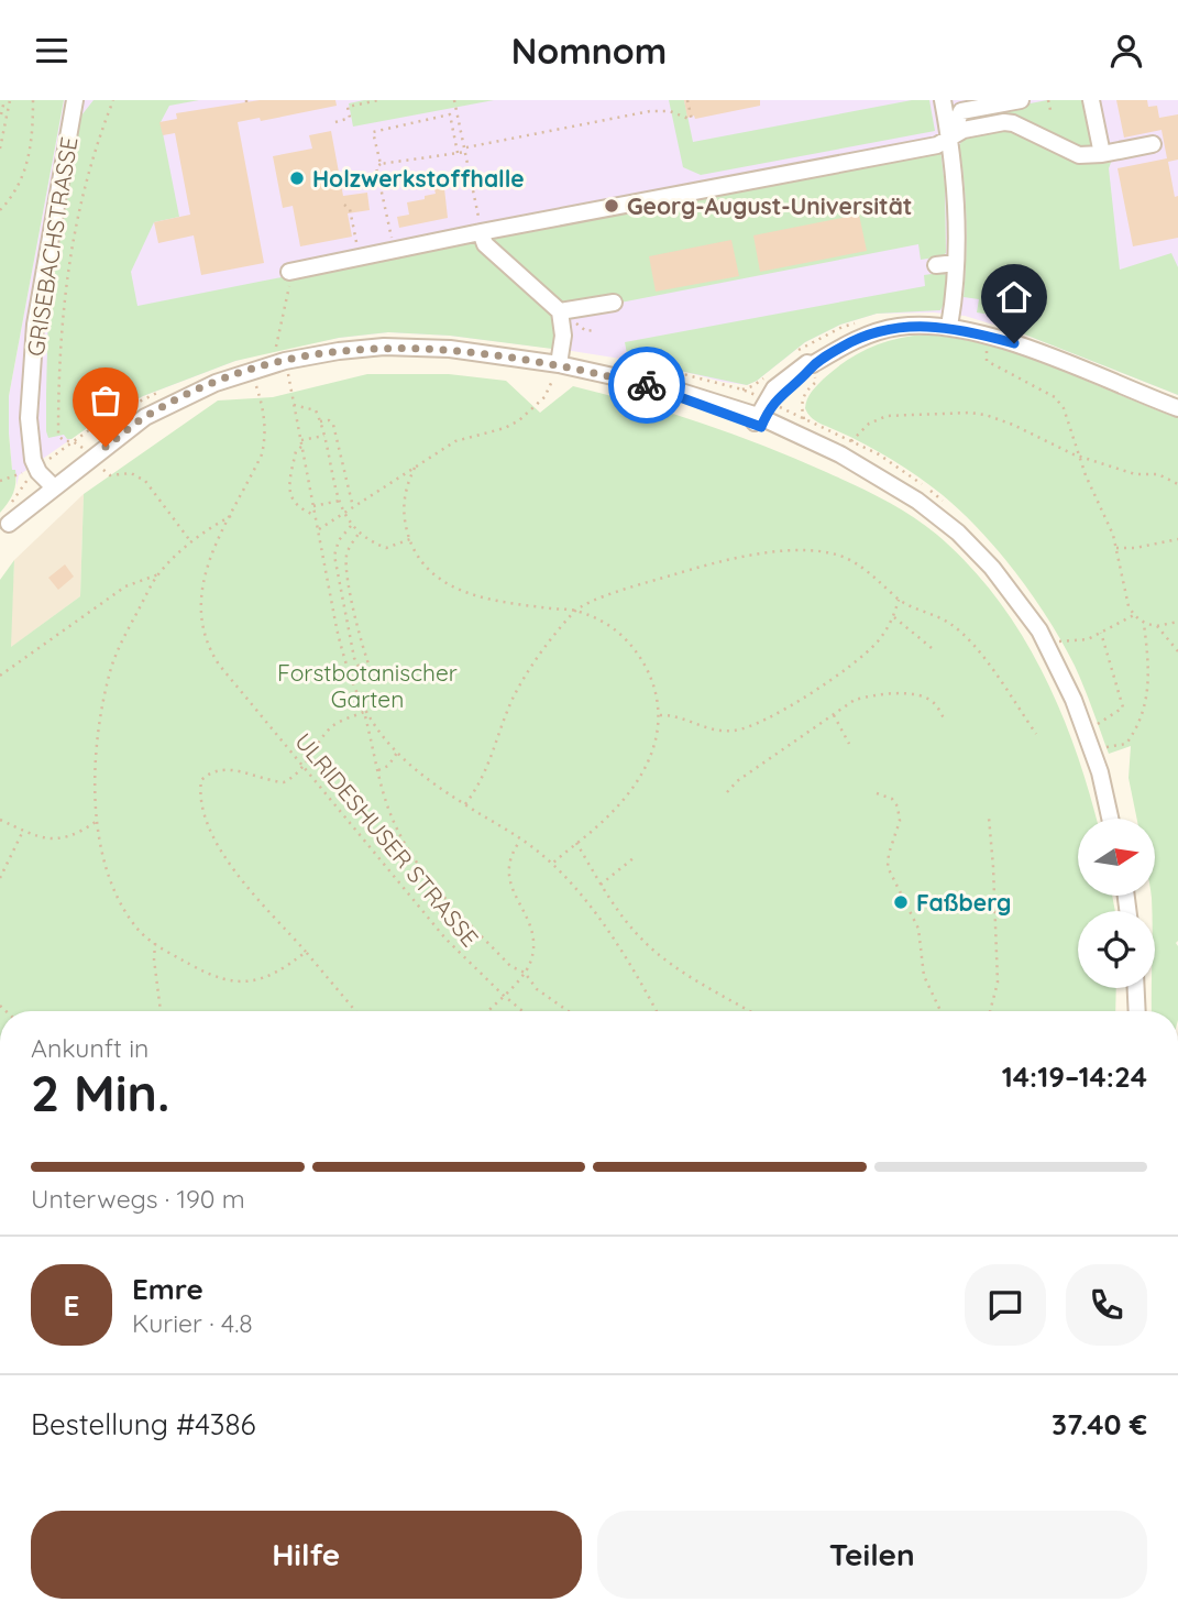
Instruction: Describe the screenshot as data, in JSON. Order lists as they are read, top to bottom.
{
  "streets": {
    "street": ["GRISEBACHSTRASSE"],
    "path": ["ULRIDESHUSER STRASSE"]
  },
  "parks": ["Forstbotanischer Garten"],
  "places": ["Holzwerkstoffhalle", "Georg-August-Universität", "Faßberg"],
  "north": "right",
  "page": {
    "header": "Nomnom",
    "heading": ["2 Min.", "Ankunft in", "14:19–14:24"],
    "panel": [
      "Emre",
      "Kurier · 4.8",
      "Bestellung #4386",
      "37.40 €"
    ],
    "bar": "Unterwegs · 190 m",
    "round": "E",
    "buttons": ["Hilfe", "Teilen"]
  }
}
